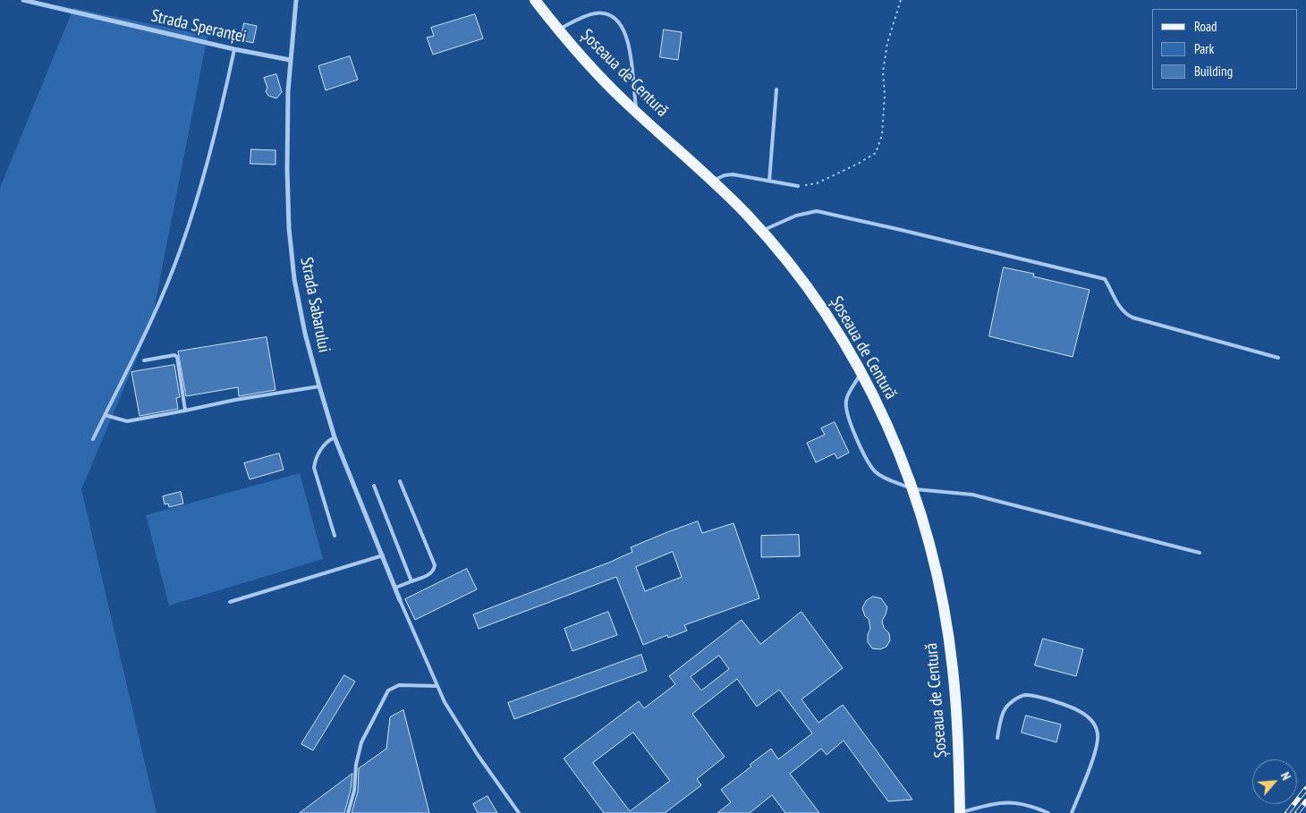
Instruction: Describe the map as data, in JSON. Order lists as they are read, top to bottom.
{
  "streets": {
    "main road": ["Șoseaua de Centură"],
    "street": ["Strada Speranței", "Strada Sabarului"]
  },
  "crossings": [
    ["Strada Speranței", "Strada Sabarului"]
  ],
  "legend": ["Road", "Park", "Building"],
  "north": "top right"
}
